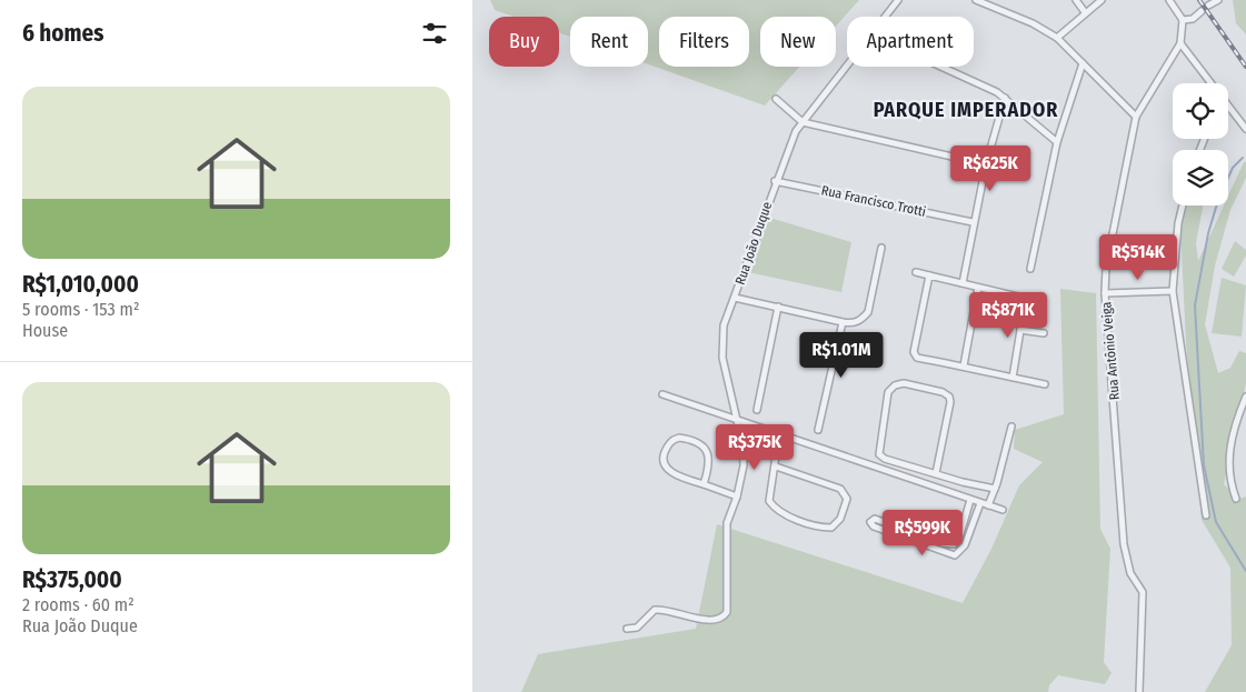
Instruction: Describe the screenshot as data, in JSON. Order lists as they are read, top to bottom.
{
  "streets": {
    "street": ["Rua Francisco Trotti", "Rua João Duque", "Rua Antônio Veiga"]
  },
  "crossings": [
    ["Rua Francisco Trotti", "Rua João Duque"]
  ],
  "districts": ["PARQUE IMPERADOR"],
  "page": {
    "heading": "6 homes",
    "chip": [
      "Buy",
      "Rent",
      "Filters",
      "New",
      "Apartment"
    ],
    "list": [
      {
        "name": "R$1,010,000",
        "note": "5 rooms · 153 m² · House"
      },
      {
        "name": "R$375,000",
        "note": "2 rooms · 60 m² · Rua João Duque"
      }
    ],
    "price": [
      "R$625K",
      "R$514K",
      "R$871K",
      "R$1.01M",
      "R$375K",
      "R$599K"
    ]
  }
}
